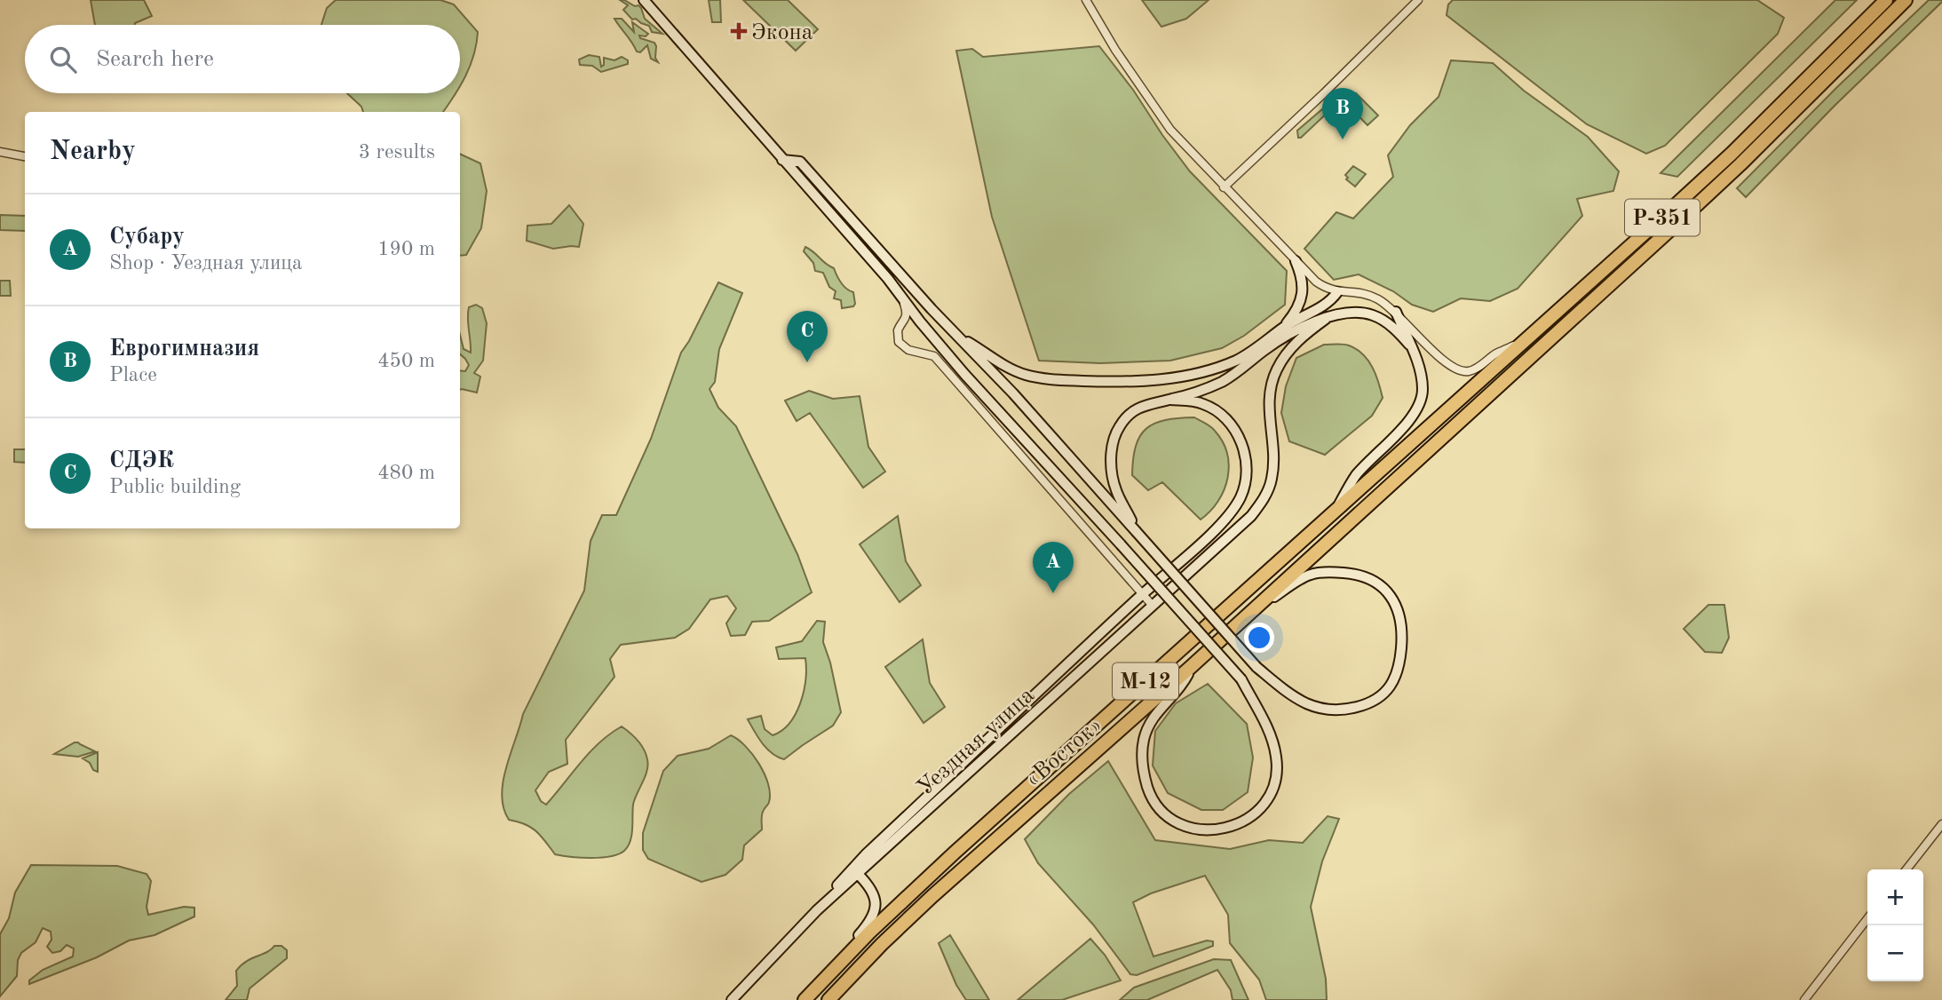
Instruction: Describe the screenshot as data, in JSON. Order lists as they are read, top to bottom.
{
  "streets": {
    "highway": ["Р-351", "М-12", "«Восток»"],
    "street": ["Уездная улица"]
  },
  "crossings": [
    ["Р-351", "«Восток»"]
  ],
  "places": {
    "health": ["Экона"]
  },
  "page": {
    "search": "Search here",
    "pins": ["B", "C", "A"],
    "heading": ["Nearby", "3 results"],
    "list": [
      {
        "mark": "A",
        "name": "Субару",
        "note": "Shop · Уездная улица",
        "value": "190 m"
      },
      {
        "mark": "B",
        "name": "Еврогимназия",
        "note": "Place",
        "value": "450 m"
      },
      {
        "mark": "C",
        "name": "СДЭК",
        "note": "Public building",
        "value": "480 m"
      }
    ],
    "map_buttons": ["+", "−"]
  }
}
